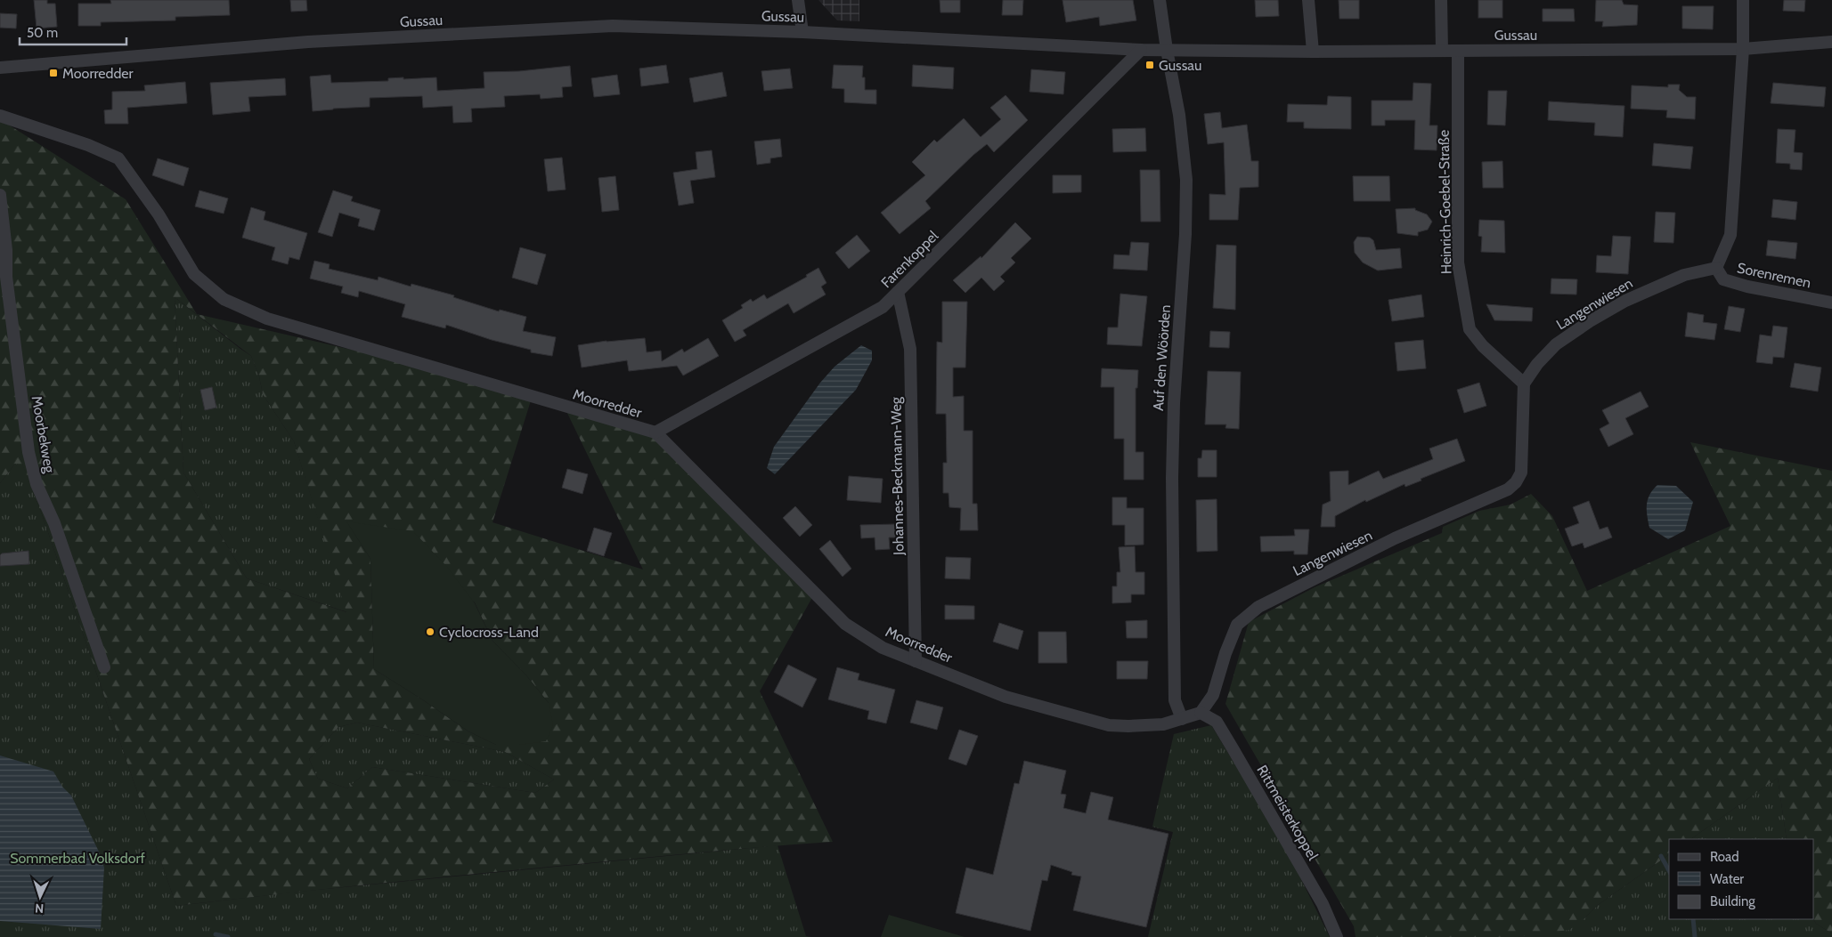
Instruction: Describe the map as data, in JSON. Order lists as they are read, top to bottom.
{
  "streets": {
    "street": [
      "Gussau",
      "Heinrich-Goebel-Straße",
      "Farenkoppel",
      "Sorenremen",
      "Langenwiesen",
      "Auf den Wöörden",
      "Moorredder",
      "Moorbekweg",
      "Johannes-Beckmann-Weg",
      "Rittmeisterkoppel"
    ]
  },
  "crossings": [
    ["Gussau", "Heinrich-Goebel-Straße"],
    ["Gussau", "Farenkoppel"],
    ["Gussau", "Auf den Wöörden"],
    ["Heinrich-Goebel-Straße", "Langenwiesen"],
    ["Farenkoppel", "Moorredder"],
    ["Farenkoppel", "Johannes-Beckmann-Weg"],
    ["Sorenremen", "Langenwiesen"],
    ["Langenwiesen", "Moorredder"],
    ["Langenwiesen", "Rittmeisterkoppel"],
    ["Auf den Wöörden", "Moorredder"],
    ["Moorredder", "Johannes-Beckmann-Weg"],
    ["Moorredder", "Rittmeisterkoppel"]
  ],
  "parks": ["Sommerbad Volksdorf"],
  "places": {
    "transit": ["Gussau", "Moorredder"],
    "other": ["Cyclocross-Land"]
  },
  "legend": ["Road", "Water", "Building"],
  "scale_bar": "50 m",
  "north": "bottom"
}
